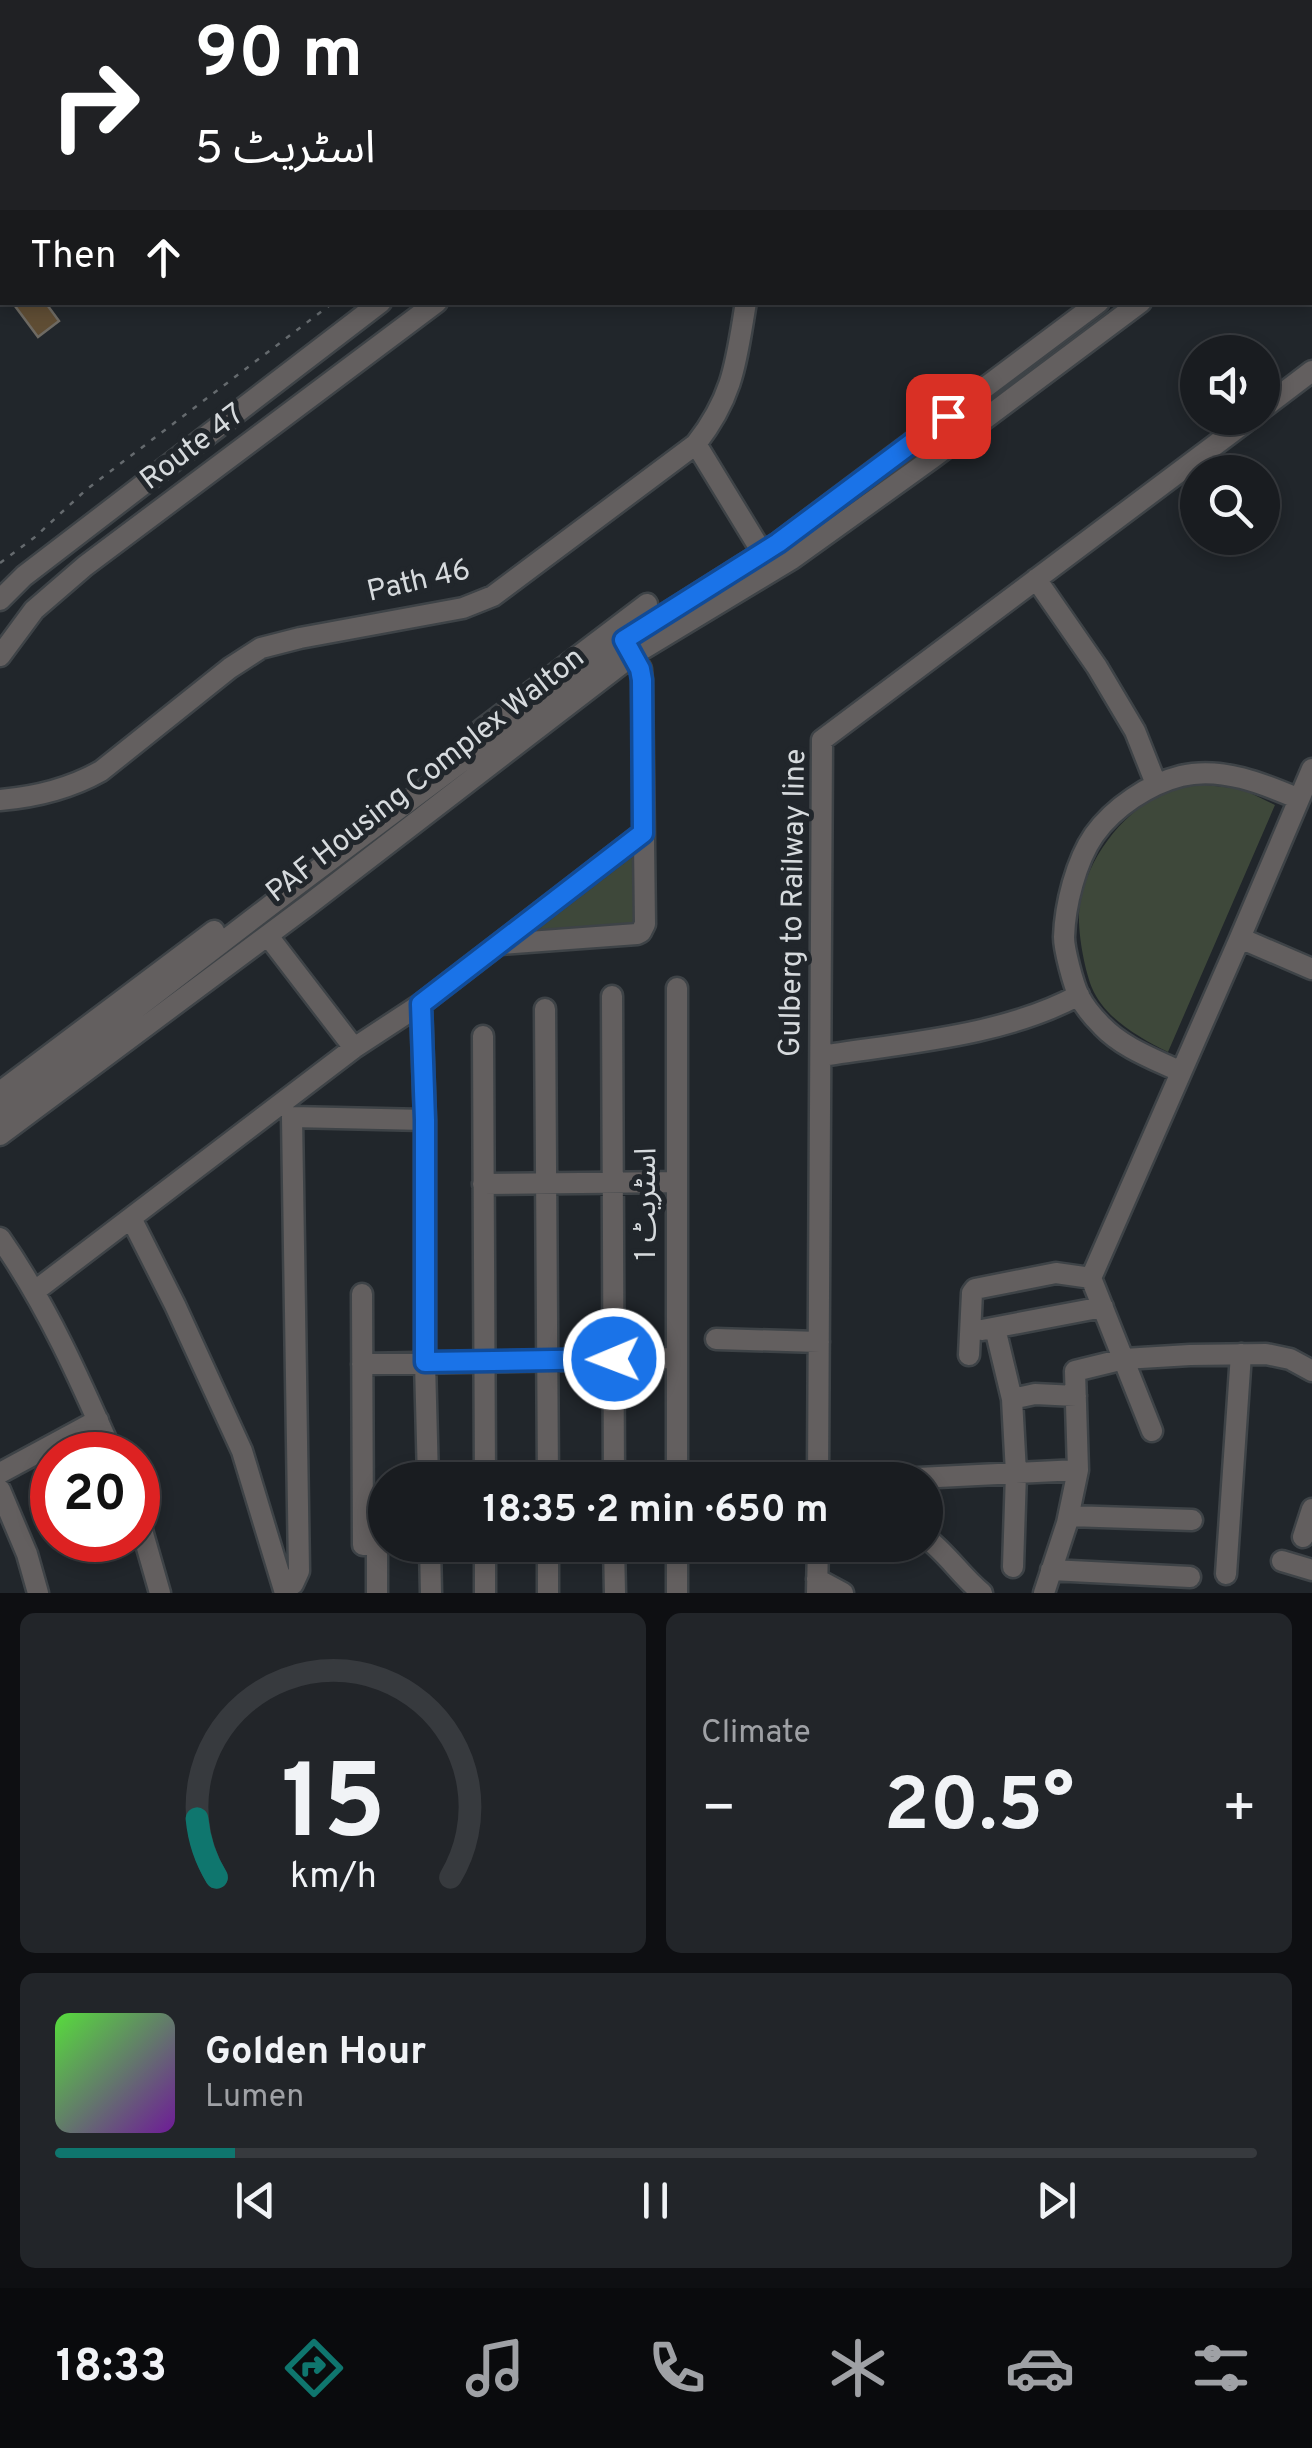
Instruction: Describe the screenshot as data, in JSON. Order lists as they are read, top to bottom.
{
  "streets": {
    "street": [
      "Route 47",
      "Path 46",
      "PAF Housing Complex Walton",
      "Gulberg to Railway line",
      "اسٹریٹ 1"
    ]
  },
  "page": {
    "turn": ["90 m", "اسٹریٹ 5"],
    "then": "Then",
    "limit": "20",
    "trip": "18:35 · 2 min · 650 m",
    "tile": "Climate",
    "heat": ["−", "20.5°", "+"],
    "song": ["Golden Hour", "Lumen"],
    "tabs": "18:33",
    "gauge": ["15", "km/h"]
  }
}
